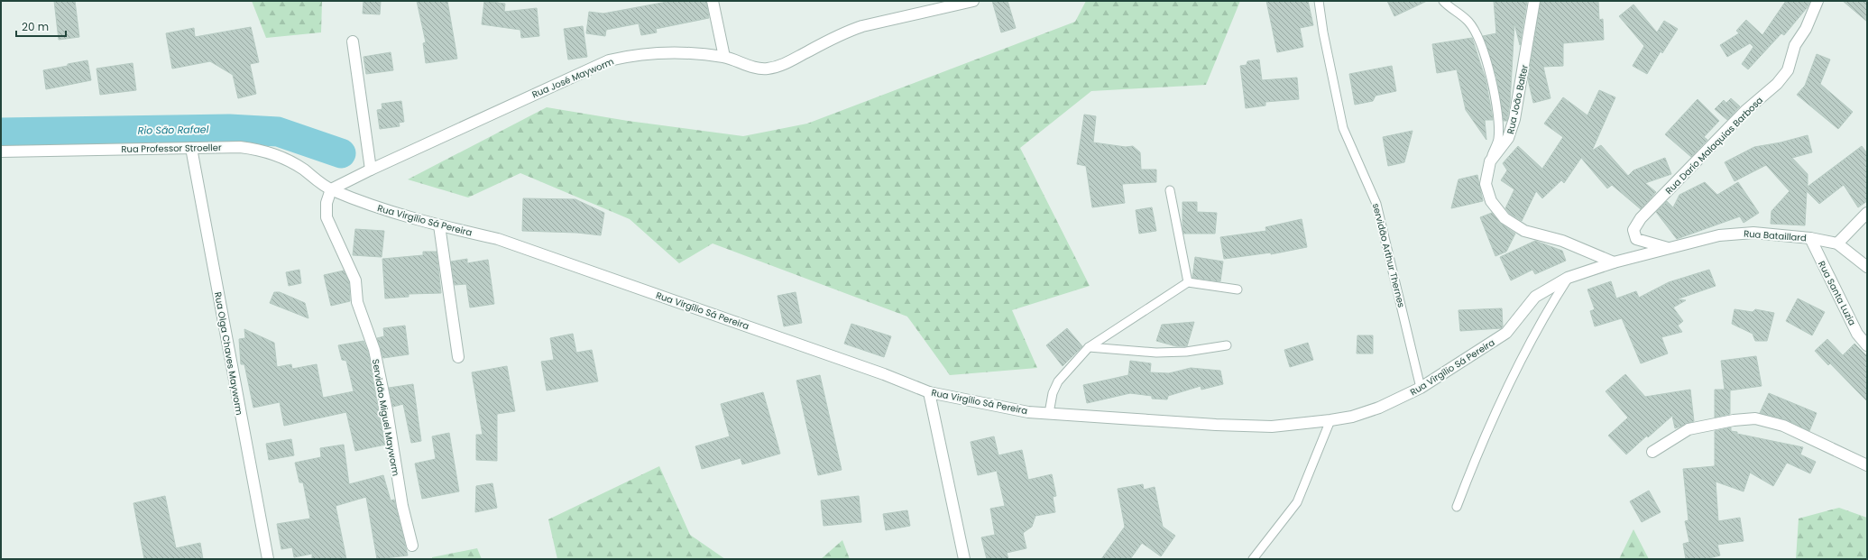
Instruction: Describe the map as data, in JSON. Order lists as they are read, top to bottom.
{
  "streets": {
    "street": [
      "Rua José Mayworm",
      "Rua João Balter",
      "Rua Dario Malaquias Barbosa",
      "Rua Professor Stroeller",
      "Rua Virgílio Sá Pereira",
      "Rua Bataillard",
      "Rua Santa Luzia",
      "Rua Olga Chaves Mayworm",
      "Servidão Miguel Mayworm"
    ],
    "lane": ["servidão Arthur Thernes"]
  },
  "crossings": [
    ["Rua José Mayworm", "Rua Professor Stroeller"],
    ["Rua José Mayworm", "Rua Virgílio Sá Pereira"],
    ["Rua José Mayworm", "Servidão Miguel Mayworm"],
    ["Rua João Balter", "Rua Virgílio Sá Pereira"],
    ["Rua João Balter", "Rua Bataillard"],
    ["Rua Dario Malaquias Barbosa", "Rua Bataillard"],
    ["Rua Professor Stroeller", "Rua Virgílio Sá Pereira"],
    ["Rua Professor Stroeller", "Rua Olga Chaves Mayworm"],
    ["Rua Professor Stroeller", "Servidão Miguel Mayworm"],
    ["Rua Virgílio Sá Pereira", "Rua Bataillard"],
    ["Rua Virgílio Sá Pereira", "servidão Arthur Thernes"],
    ["Rua Virgílio Sá Pereira", "Servidão Miguel Mayworm"],
    ["Rua Bataillard", "Rua Santa Luzia"]
  ],
  "water": ["Rio São Rafael"],
  "scale_bar": "20 m"
}
